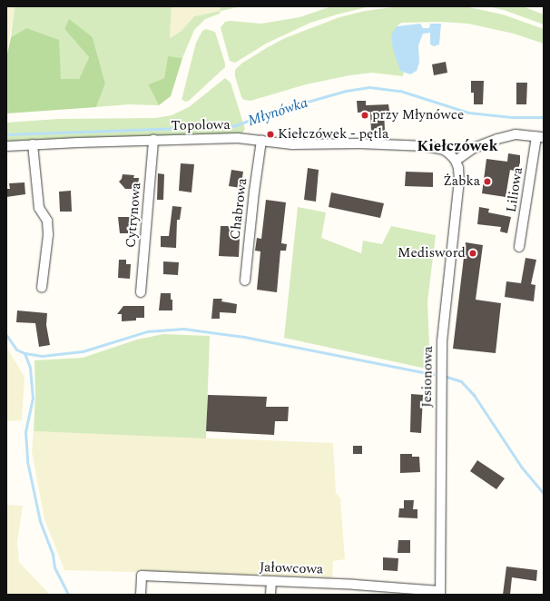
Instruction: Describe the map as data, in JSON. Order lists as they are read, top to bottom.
{
  "streets": {
    "street": [
      "Topolowa",
      "Liliowa",
      "Chabrowa",
      "Cytrynowa",
      "Jesionowa",
      "Jałowcowa"
    ]
  },
  "crossings": [
    ["Topolowa", "Chabrowa"],
    ["Topolowa", "Cytrynowa"],
    ["Topolowa", "Jesionowa"],
    ["Jesionowa", "Jałowcowa"]
  ],
  "districts": ["Kiełczówek"],
  "water": ["Młynówka"],
  "places": [
    "przy Młynówce",
    "Kiełczówek - pętla",
    "Żabka",
    "Medisword"
  ]
}
